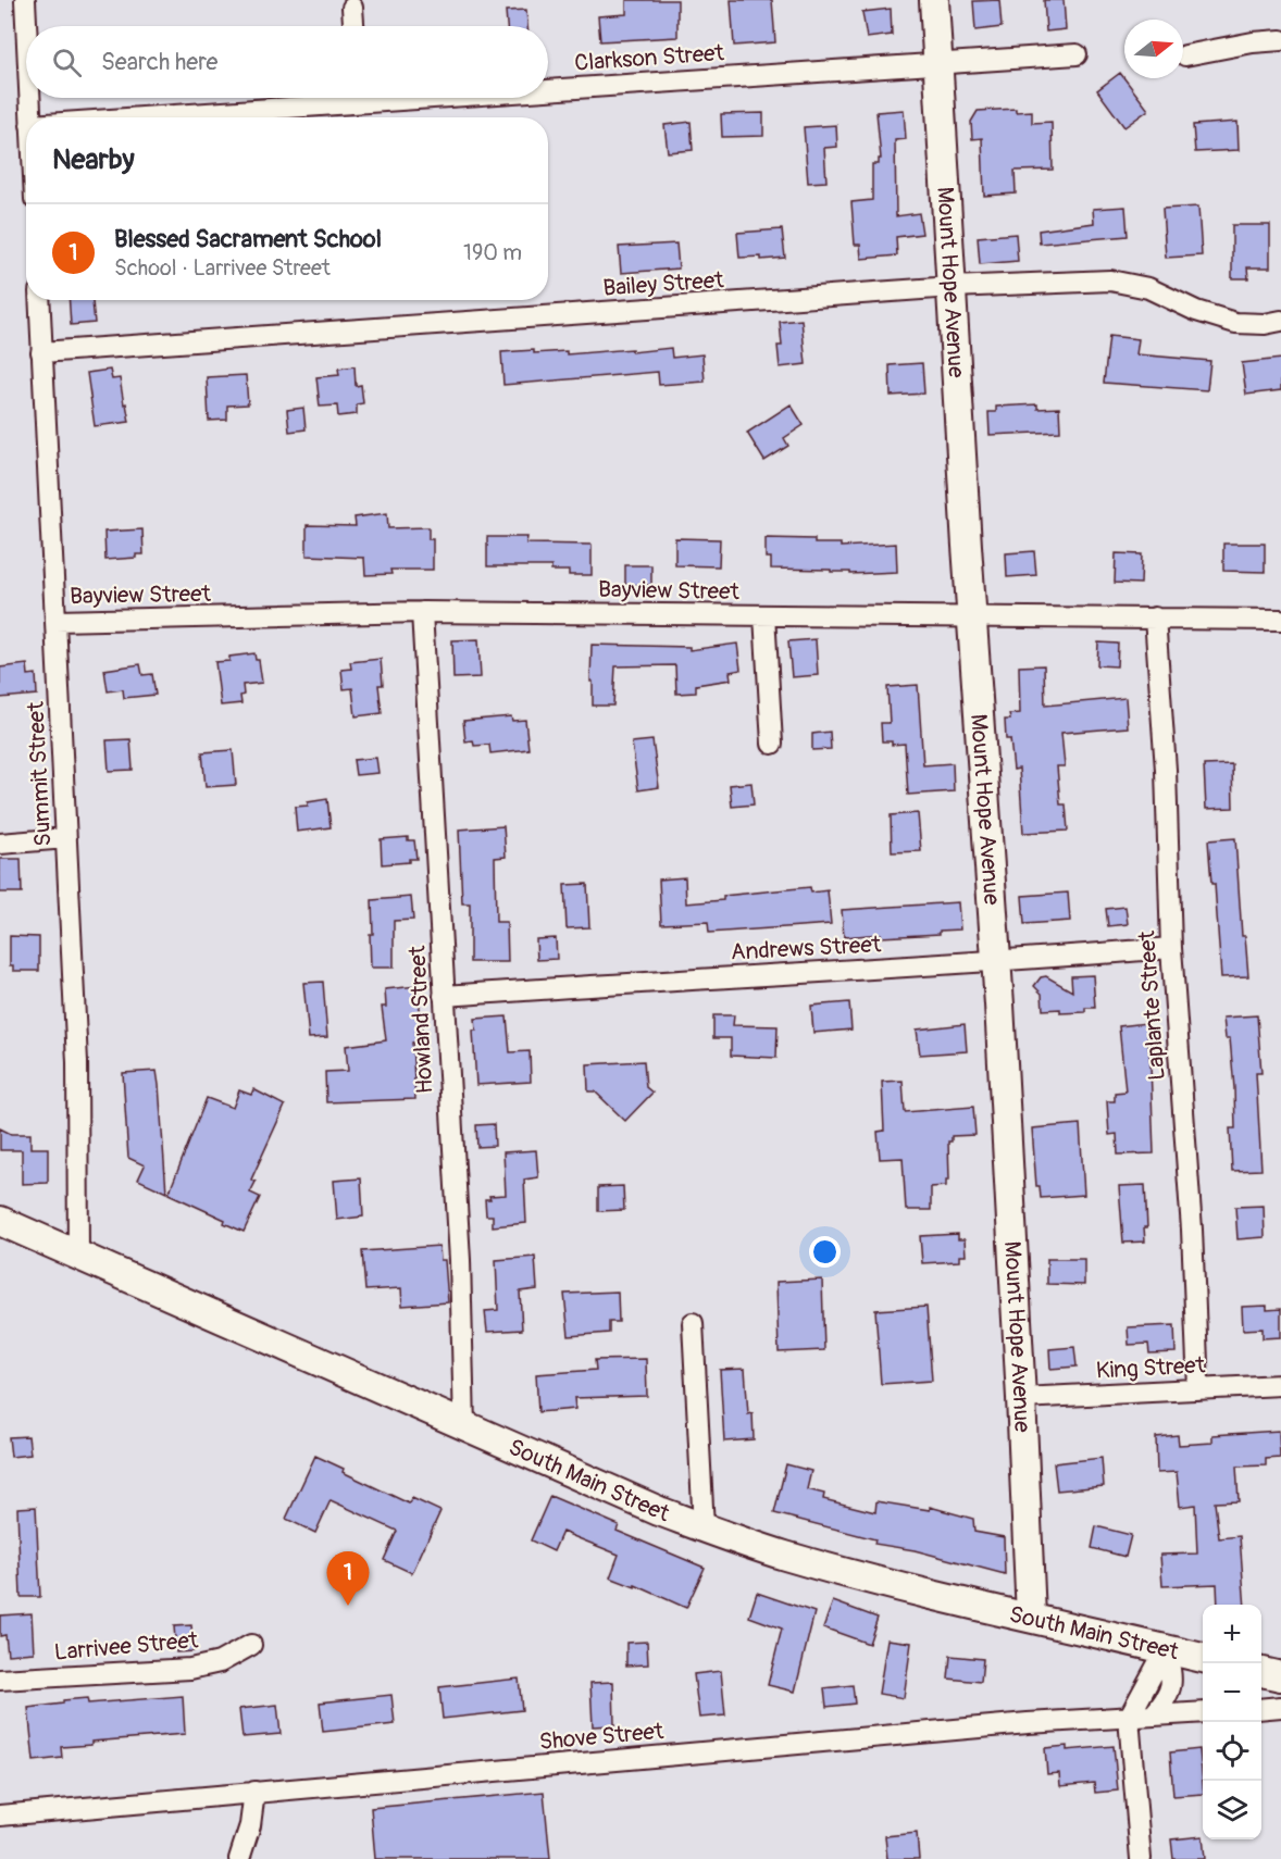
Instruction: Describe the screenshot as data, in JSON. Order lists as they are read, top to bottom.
{
  "streets": {
    "main road": ["Mount Hope Avenue", "South Main Street"],
    "street": [
      "Clarkson Street",
      "Bailey Street",
      "Bayview Street",
      "Summit Street",
      "Andrews Street",
      "Laplante Street",
      "Howland Street",
      "King Street",
      "Larrivee Street",
      "Shove Street"
    ]
  },
  "crossings": [
    ["Clarkson Street", "Mount Hope Avenue"],
    ["Mount Hope Avenue", "Bailey Street"],
    ["Mount Hope Avenue", "Bayview Street"],
    ["Mount Hope Avenue", "Andrews Street"],
    ["Mount Hope Avenue", "King Street"],
    ["Mount Hope Avenue", "South Main Street"],
    ["Bailey Street", "Summit Street"],
    ["Bayview Street", "Summit Street"],
    ["Bayview Street", "Laplante Street"],
    ["Bayview Street", "Howland Street"],
    ["Summit Street", "South Main Street"],
    ["Andrews Street", "Laplante Street"],
    ["Andrews Street", "Howland Street"],
    ["Laplante Street", "King Street"],
    ["Howland Street", "South Main Street"]
  ],
  "north": "right",
  "page": {
    "search": "Search here",
    "heading": "Nearby",
    "list": [
      {
        "mark": "1",
        "name": "Blessed Sacrament School",
        "note": "School · Larrivee Street",
        "value": "190 m"
      }
    ],
    "pins": "1",
    "map_buttons": ["+", "−"]
  }
}
